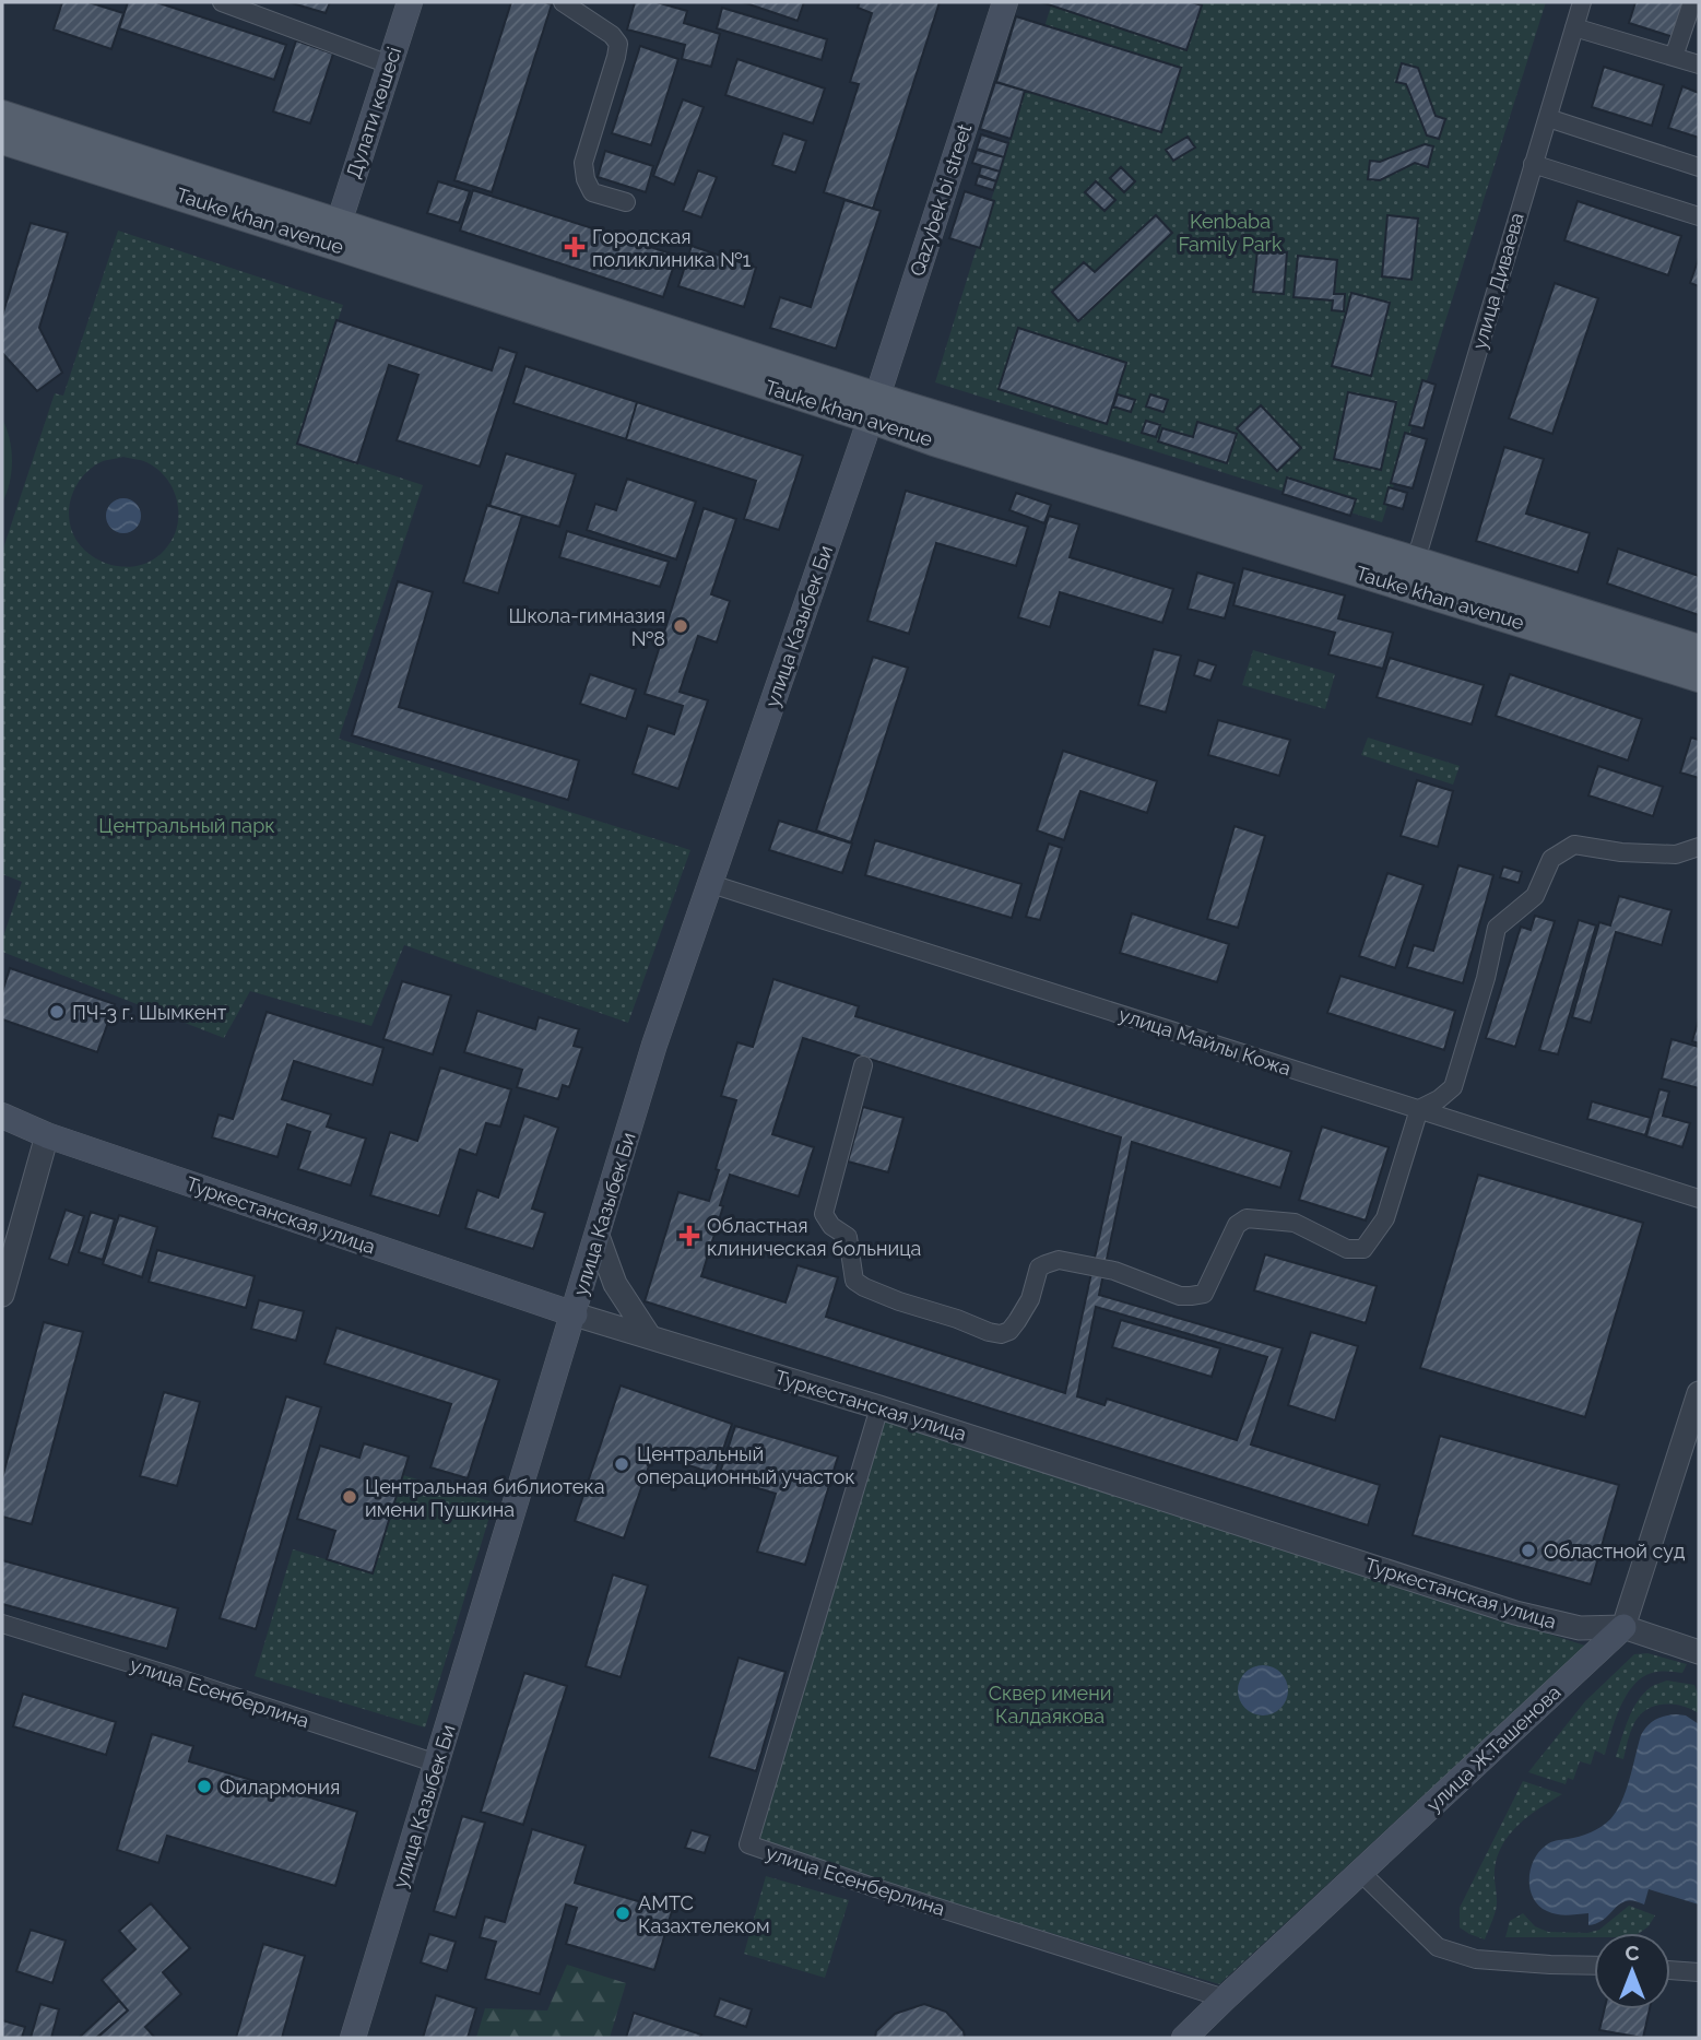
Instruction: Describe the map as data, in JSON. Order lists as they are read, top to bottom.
{
  "streets": {
    "main road": [
      "Дулати көшесі",
      "Qazybek bi street",
      "Tauke khan avenue",
      "улица Казыбек Би",
      "Туркестанская улица",
      "улица Ж.Ташенова"
    ],
    "street": ["улица Диваева", "улица Майлы Кожа", "улица Есенберлина"]
  },
  "crossings": [
    ["Дулати көшесі", "Tauke khan avenue"],
    ["Qazybek bi street", "Tauke khan avenue"],
    ["Qazybek bi street", "улица Казыбек Би"],
    ["Tauke khan avenue", "улица Диваева"],
    ["Tauke khan avenue", "улица Казыбек Би"],
    ["улица Казыбек Би", "улица Майлы Кожа"],
    ["улица Казыбек Би", "Туркестанская улица"],
    ["улица Казыбек Би", "улица Есенберлина"],
    ["Туркестанская улица", "улица Есенберлина"],
    ["Туркестанская улица", "улица Ж.Ташенова"],
    ["улица Есенберлина", "улица Ж.Ташенова"]
  ],
  "parks": ["Kenbaba Family Park", "Центральный парк", "Сквер имени Калдаякова"],
  "places": {
    "health": ["Городская поликлиника №1", "Областная клиническая больница"],
    "other": [
      "Школа-гимназия №8",
      "ПЧ-3 г. Шымкент",
      "Центральный операционный участок",
      "Центральная библиотека имени Пушкина",
      "Областной суд",
      "Филармония",
      "АМТС Казахтелеком"
    ]
  },
  "north": "top"
}
